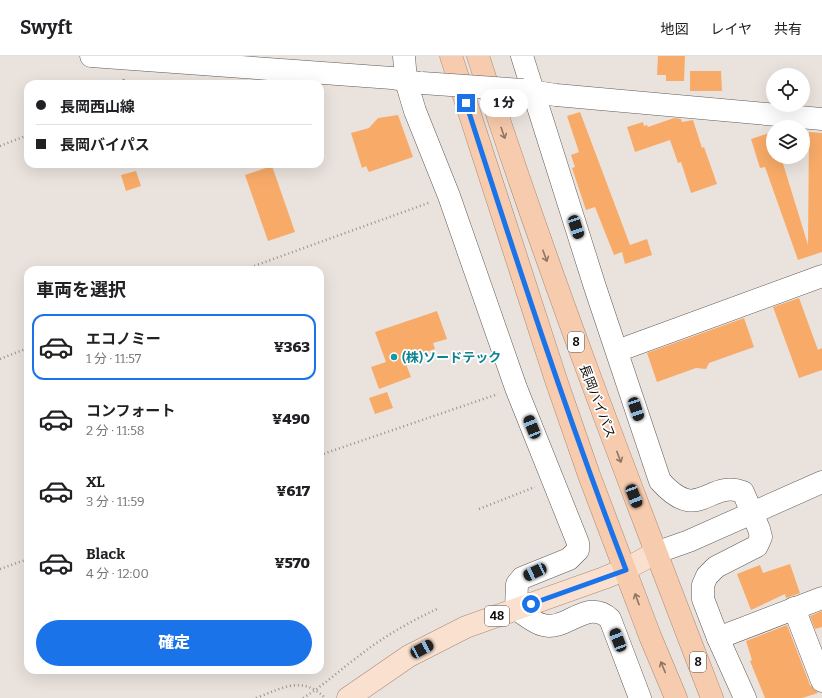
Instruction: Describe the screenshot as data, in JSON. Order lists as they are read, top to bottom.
{
  "streets": {
    "highway": ["8", "長岡バイパス"],
    "main road": ["48"]
  },
  "crossings": [
    ["長岡バイパス", "48"]
  ],
  "places": ["(株)ソードテック"],
  "page": {
    "header": "Swyft",
    "nav": ["地図", "レイヤ", "共有"],
    "banner": ["長岡西山線", "長岡バイパス"],
    "bubble": "1 分",
    "heading": "車両を選択",
    "list": [
      {
        "name": "エコノミー",
        "note": "1 分 · 11:57",
        "value": "¥363"
      },
      {
        "name": "コンフォート",
        "note": "2 分 · 11:58",
        "value": "¥490"
      },
      {
        "name": "XL",
        "note": "3 分 · 11:59",
        "value": "¥617"
      },
      {
        "name": "Black",
        "note": "4 分 · 12:00",
        "value": "¥570"
      }
    ],
    "buttons": "確定"
  }
}
